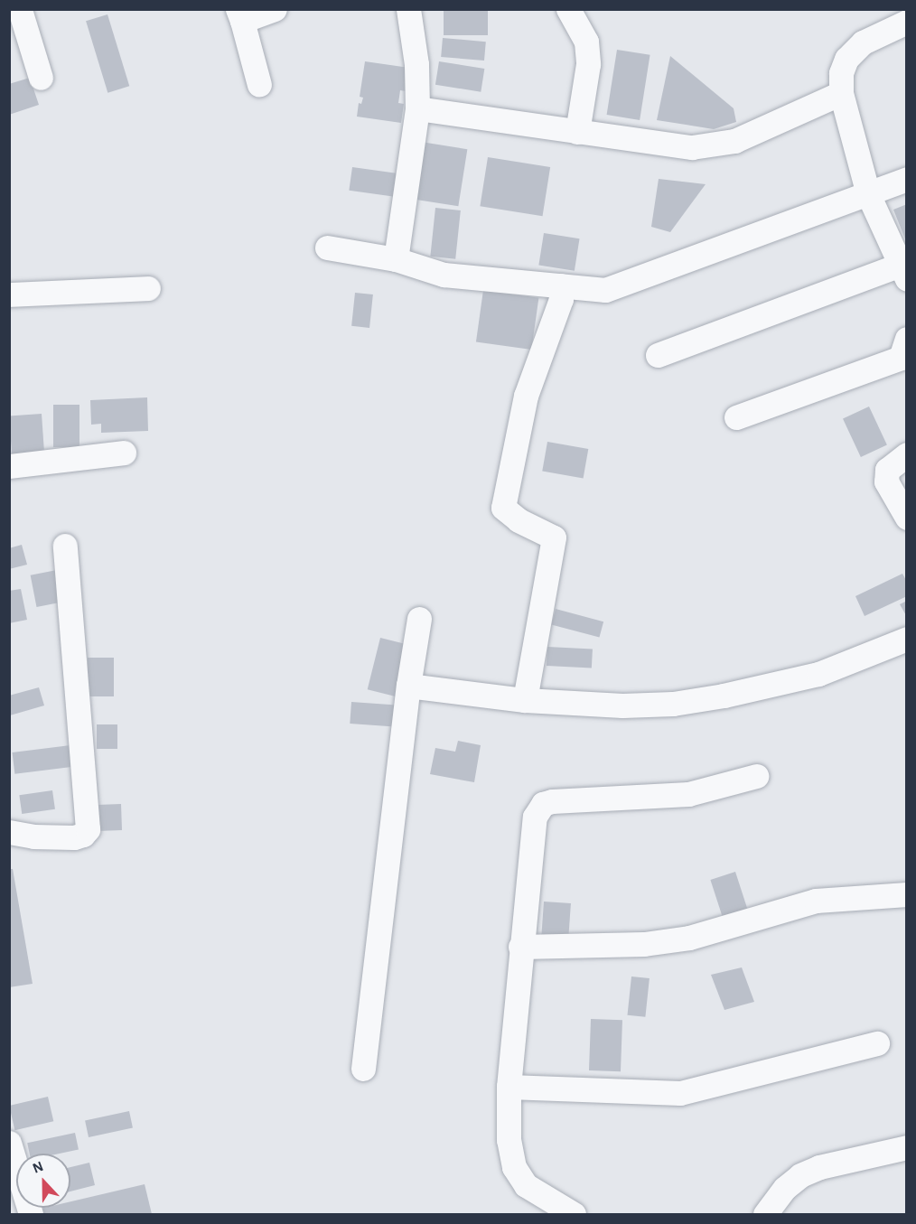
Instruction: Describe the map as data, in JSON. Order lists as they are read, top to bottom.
{
  "north": "top"
}
